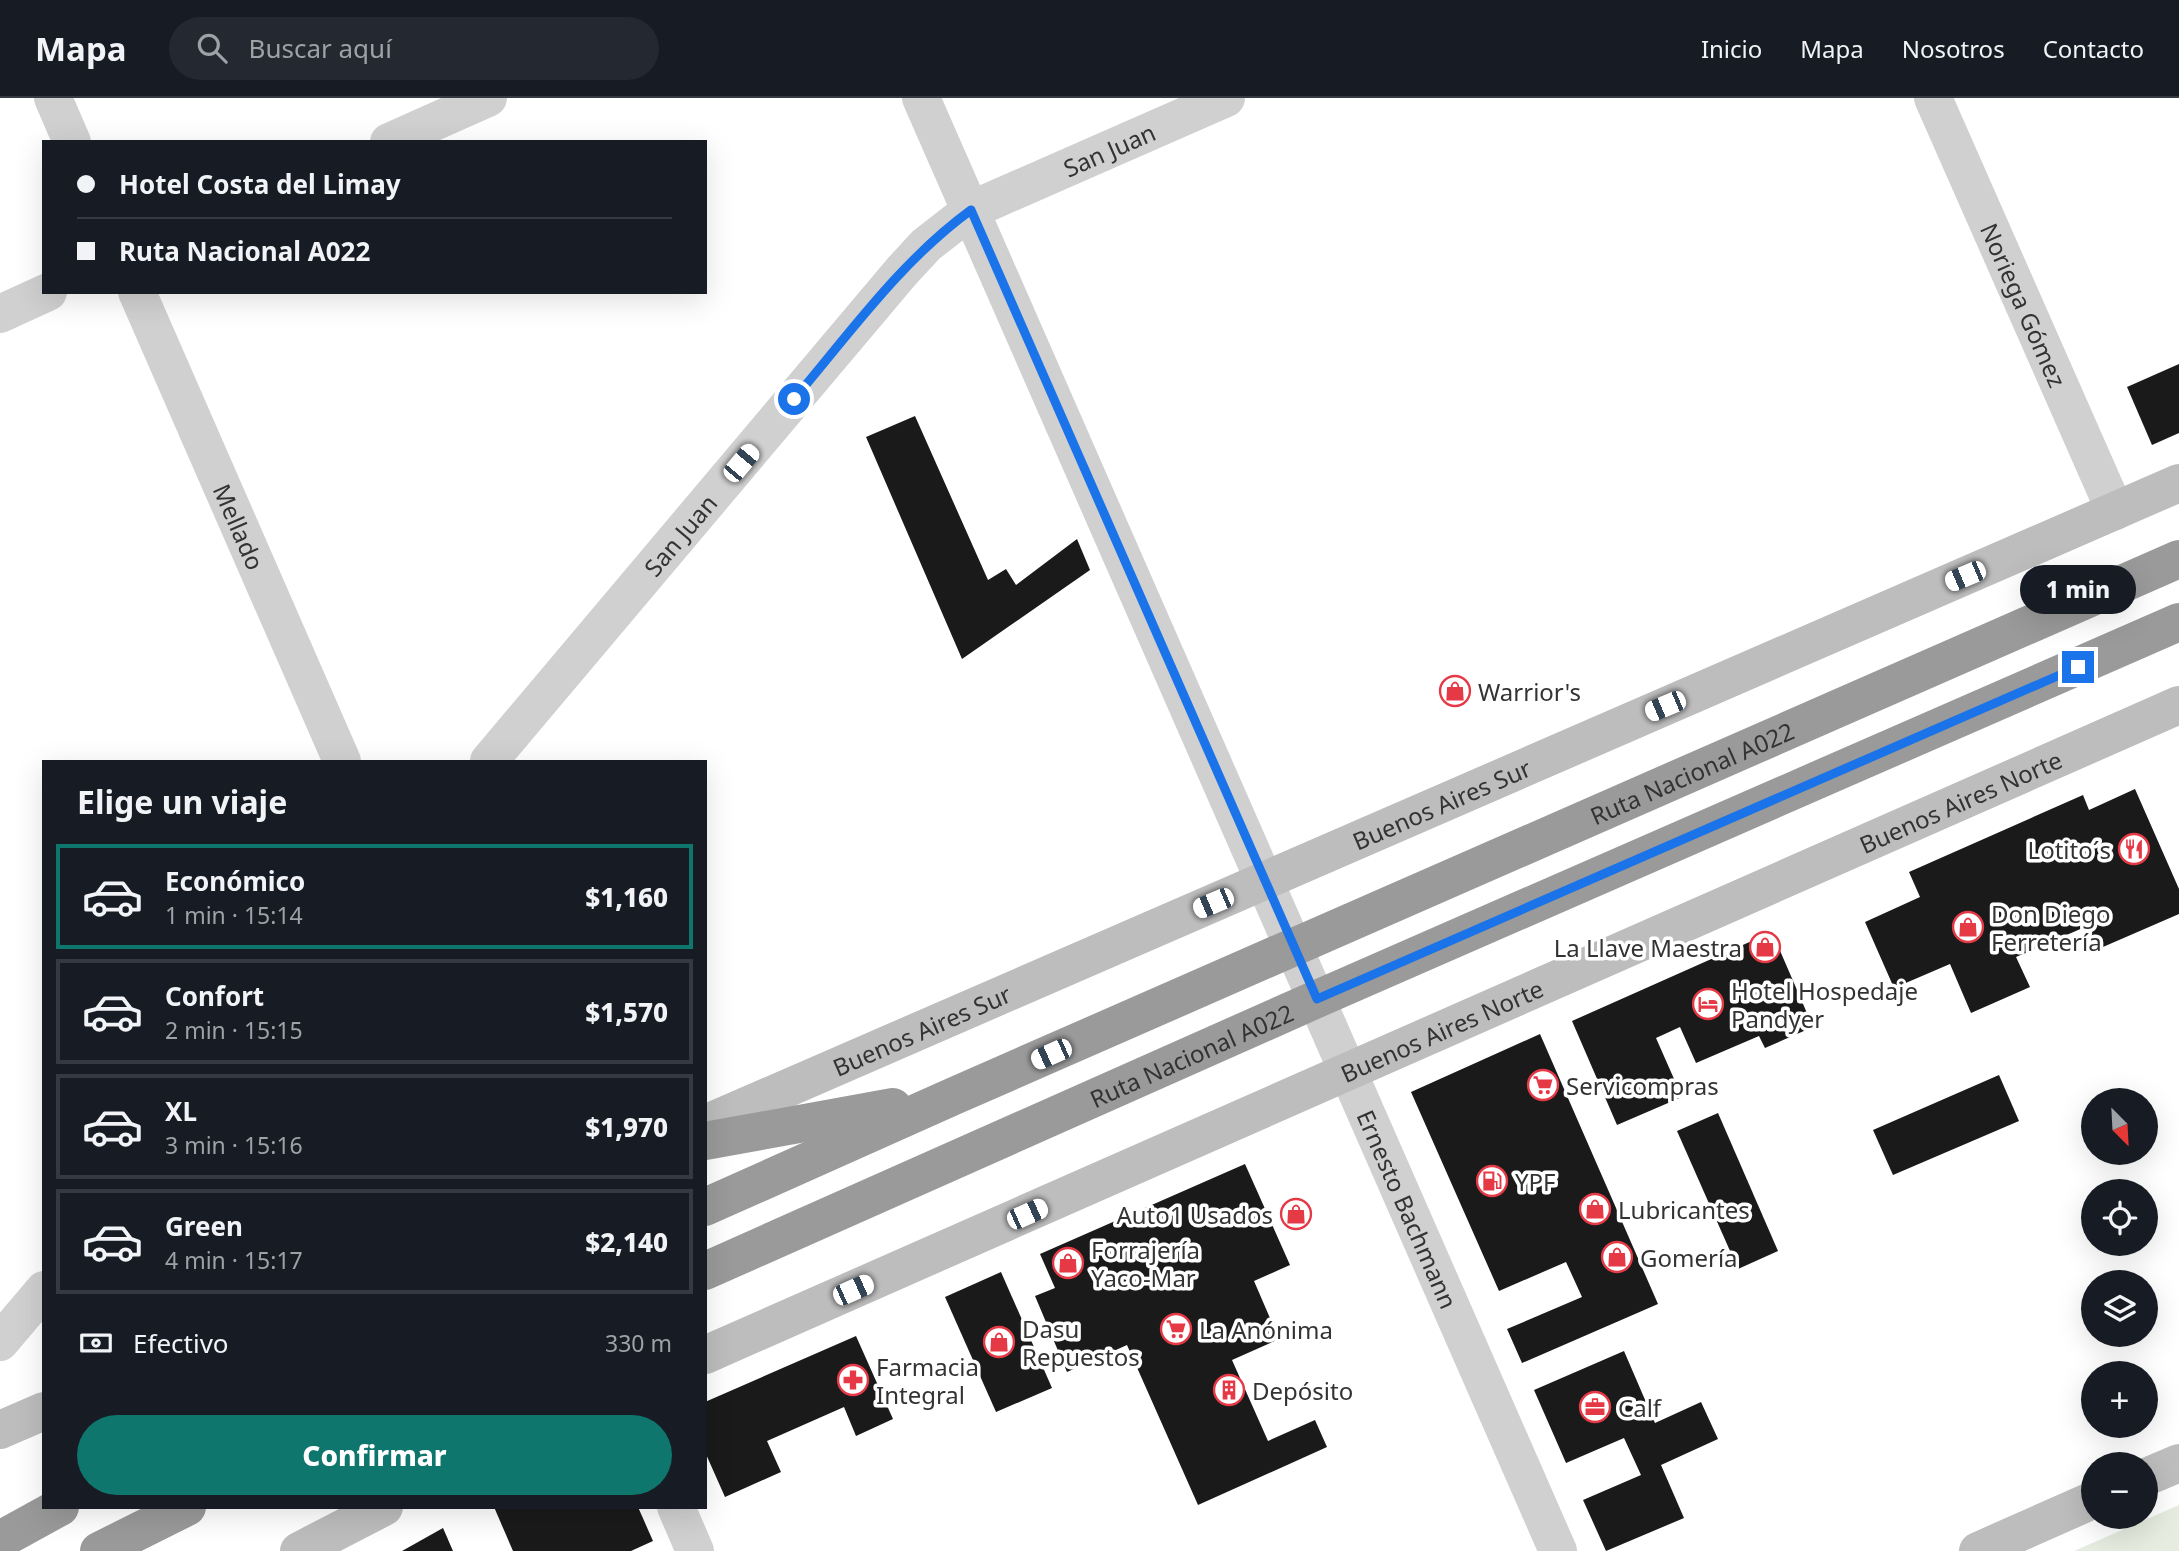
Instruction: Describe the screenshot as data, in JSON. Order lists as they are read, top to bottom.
{
  "streets": {
    "highway": ["Ruta Nacional A022"],
    "main road": ["Buenos Aires Norte", "Buenos Aires Sur"],
    "street": [
      "San Juan",
      "Noriega Gómez",
      "Mellado",
      "Ernesto Bachmann"
    ]
  },
  "crossings": [
    ["San Juan", "Ernesto Bachmann"],
    ["Noriega Gómez", "Buenos Aires Sur"],
    ["Ruta Nacional A022", "Ernesto Bachmann"],
    ["Buenos Aires Norte", "Ernesto Bachmann"],
    ["Buenos Aires Sur", "Ernesto Bachmann"]
  ],
  "places": {
    "shop": [
      "Warrior's",
      "Don Diego Ferretería",
      "La Llave Maestra",
      "Lubricantes",
      "Auto1 Usados",
      "Gomería",
      "Forrajería Yaco-Mar",
      "Dasu Repuestos"
    ],
    "restaurant": ["Lotito´s"],
    "hotel": ["Hotel Hospedaje Pandyer"],
    "supermarket": ["Servicompras", "La Anónima"],
    "fuel station": ["YPF"],
    "pharmacy": ["Farmacia Integral"],
    "building": ["Depósito"],
    "office": ["Calf"]
  },
  "north": "bottom right",
  "page": {
    "header": "Mapa",
    "search": "Buscar aquí",
    "nav": [
      "Inicio",
      "Mapa",
      "Nosotros",
      "Contacto"
    ],
    "banner": ["Hotel Costa del Limay", "Ruta Nacional A022"],
    "bubble": "1 min",
    "heading": "Elige un viaje",
    "list": [
      {
        "name": "Económico",
        "note": "1 min · 15:14",
        "value": "$1,160"
      },
      {
        "name": "Confort",
        "note": "2 min · 15:15",
        "value": "$1,570"
      },
      {
        "name": "XL",
        "note": "3 min · 15:16",
        "value": "$1,970"
      },
      {
        "name": "Green",
        "note": "4 min · 15:17",
        "value": "$2,140"
      }
    ],
    "map_buttons": ["+", "−"],
    "pay": ["Efectivo", "330 m"],
    "buttons": "Confirmar"
  }
}
